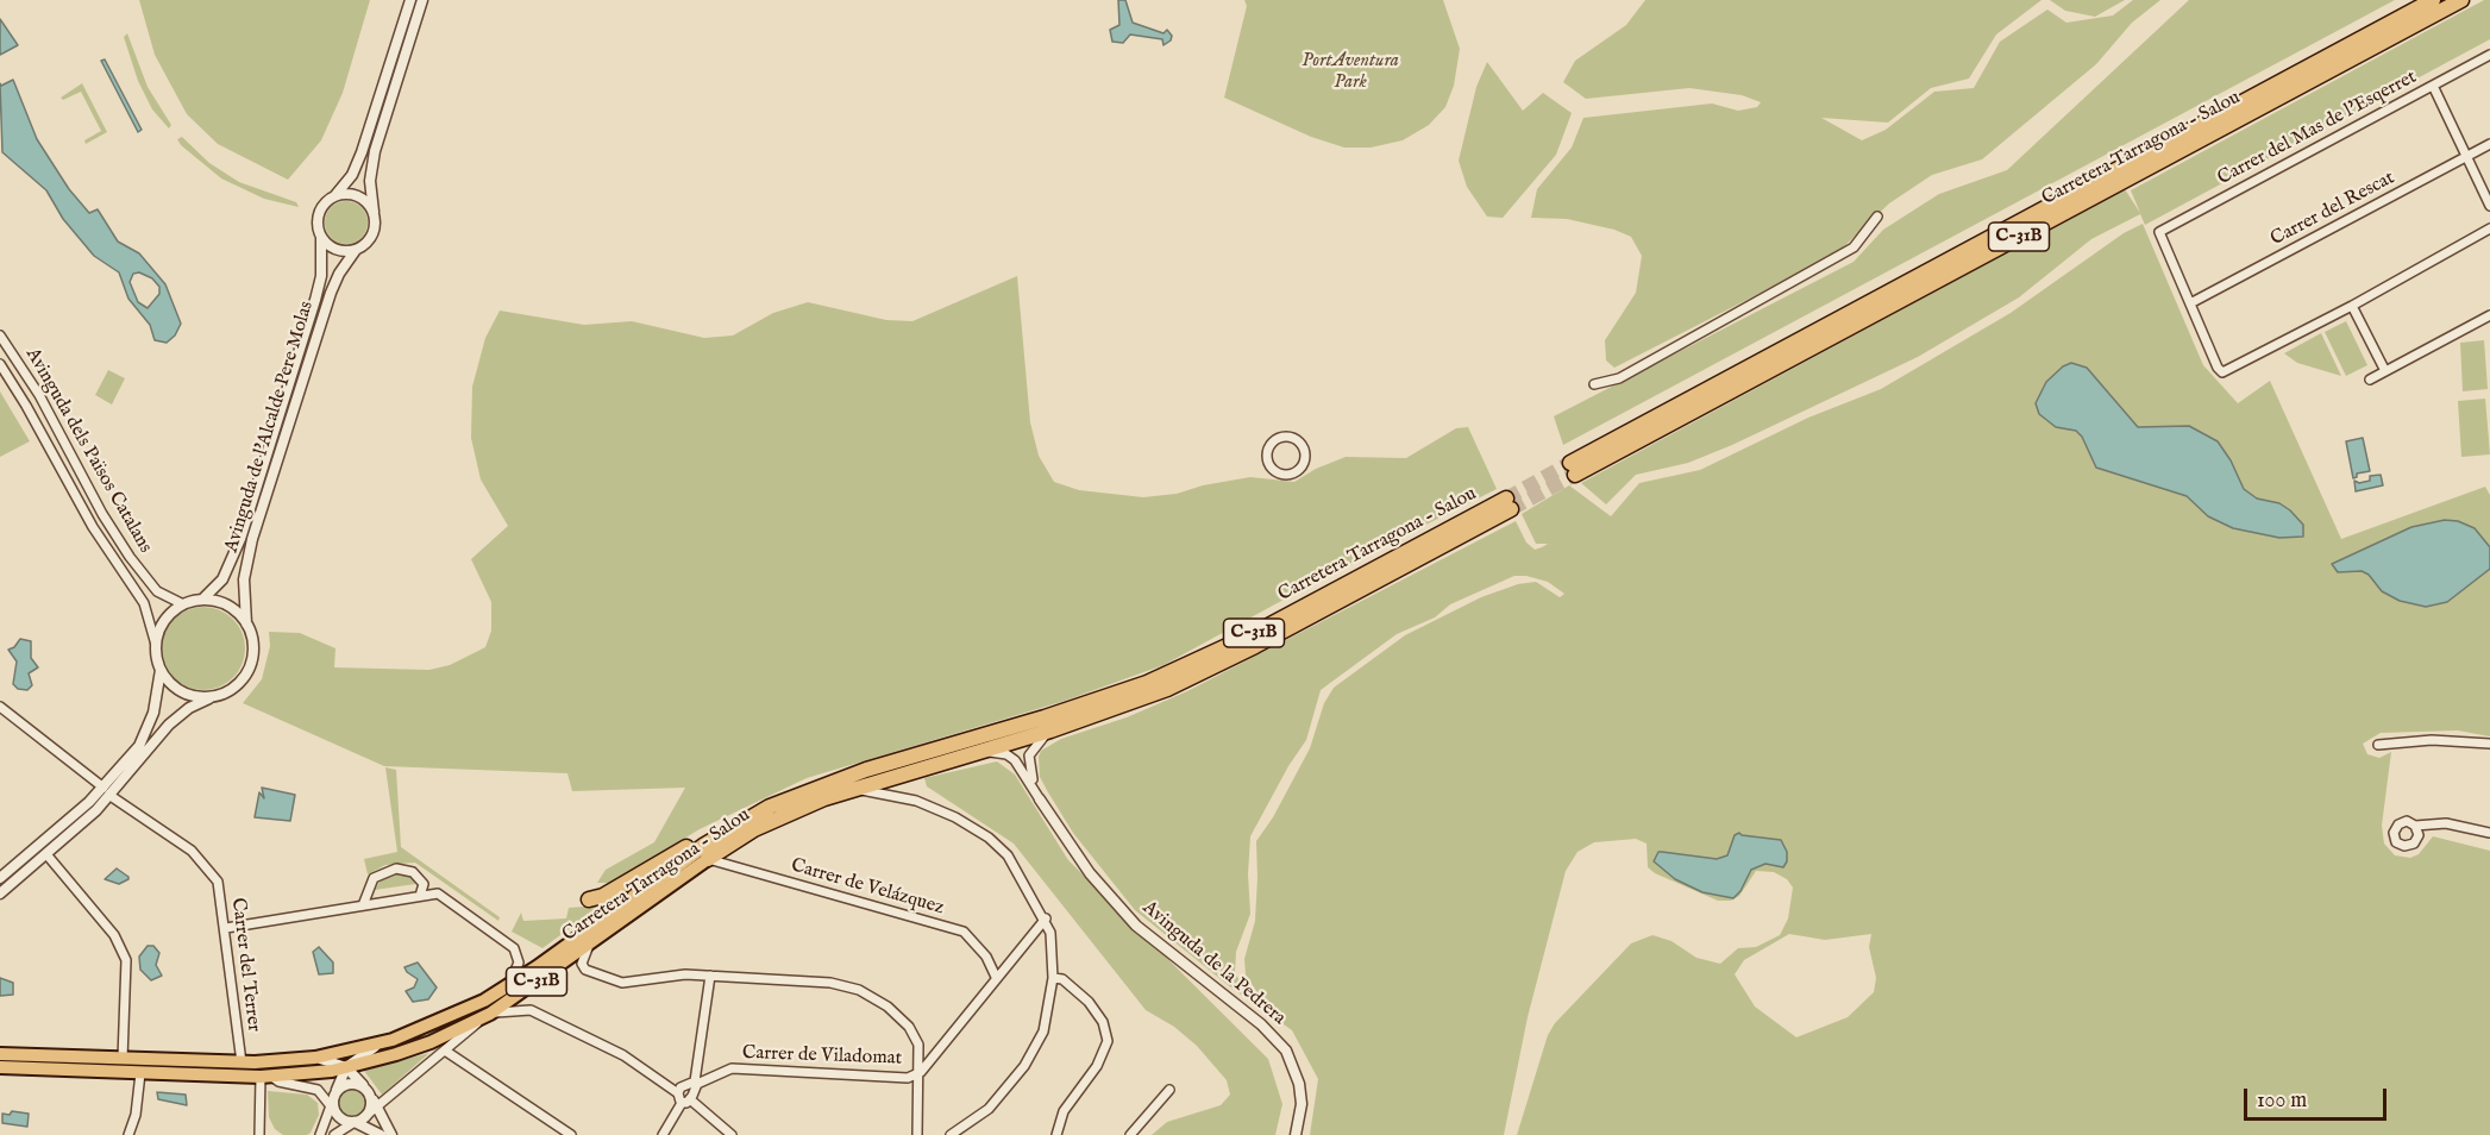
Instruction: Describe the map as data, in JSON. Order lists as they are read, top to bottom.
{
  "streets": {
    "highway": ["Carretera Tarragona - Salou", "C-31B"],
    "street": [
      "Carrer del Mas de l'Esqerret",
      "Carrer del Rescat",
      "Avinguda de l'Alcalde Pere Molas",
      "Avinguda dels Països Catalans",
      "Carrer de Velázquez",
      "Avinguda de la Pedrera",
      "Carrer del Terrer",
      "Carrer de Viladomat"
    ]
  },
  "crossings": [
    ["Carrer del Mas de l'Esqerret", "Carrer del Rescat"],
    ["Carretera Tarragona - Salou", "Carrer de Velázquez"],
    ["Carretera Tarragona - Salou", "Avinguda de la Pedrera"],
    ["Carretera Tarragona - Salou", "Carrer del Terrer"],
    ["Avinguda de l'Alcalde Pere Molas", "Avinguda dels Països Catalans"],
    ["Carrer de Velázquez", "Carrer de Viladomat"]
  ],
  "parks": ["PortAventura Park"],
  "scale_bar": "100 m"
}
